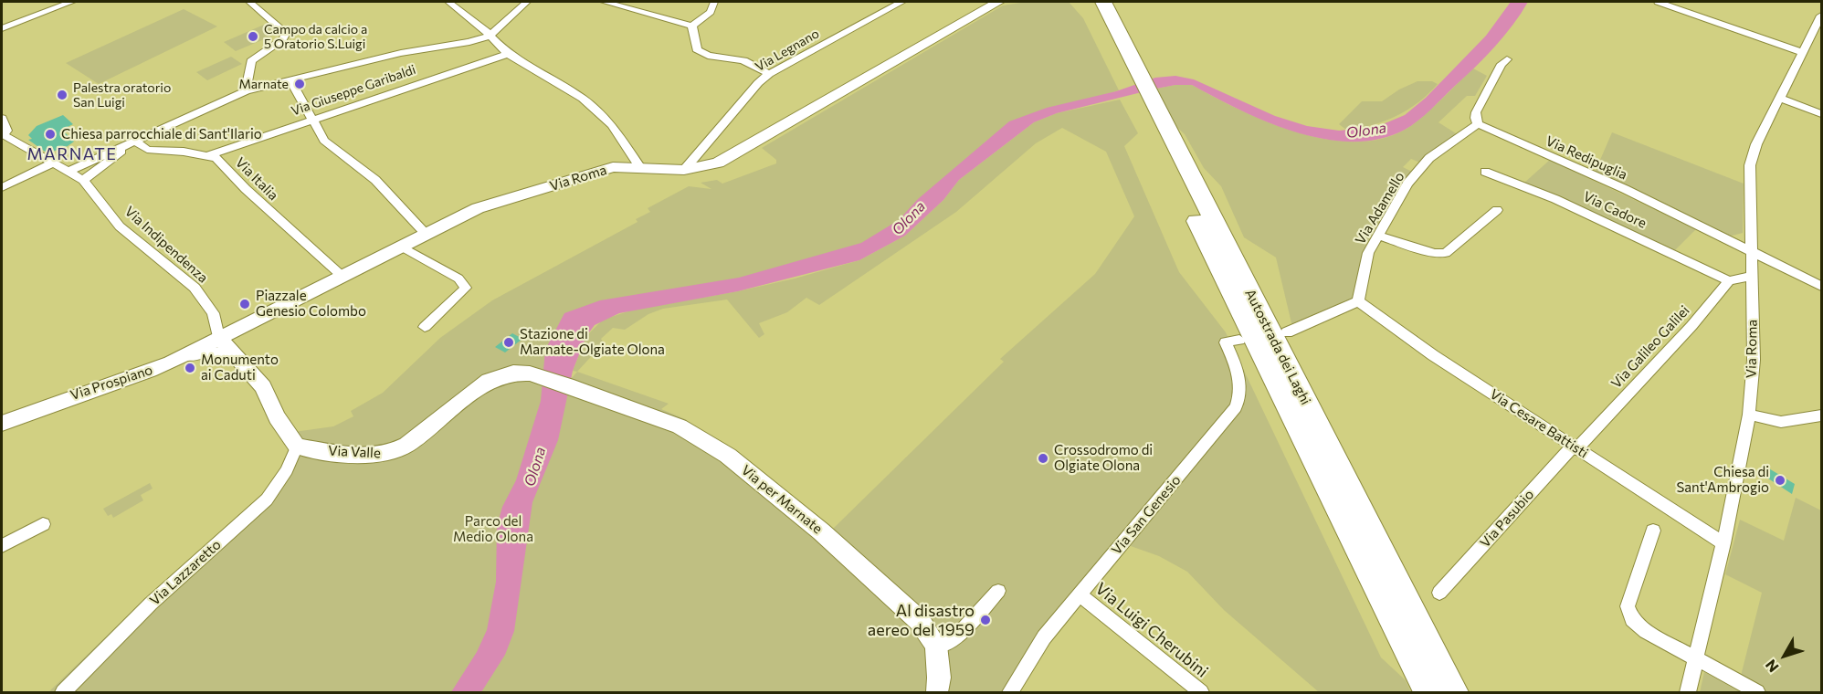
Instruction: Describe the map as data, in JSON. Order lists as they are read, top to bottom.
{
  "streets": {
    "highway": ["Autostrada dei Laghi"],
    "street": [
      "Via Legnano",
      "Via Giuseppe Garibaldi",
      "Via Redipuglia",
      "Via Roma",
      "Via Italia",
      "Via Adamello",
      "Via Cadore",
      "Via Indipendenza",
      "Via Galileo Galilei",
      "Via Prospiano",
      "Via Cesare Battisti",
      "Via Valle",
      "Via per Marnate",
      "Via San Genesio",
      "Via Pasubio",
      "Via Lazzaretto",
      "Via Luigi Cherubini"
    ]
  },
  "crossings": [
    ["Via Legnano", "Via Roma"],
    ["Via Giuseppe Garibaldi", "Via Italia"],
    ["Via Redipuglia", "Via Roma"],
    ["Via Redipuglia", "Via Adamello"],
    ["Via Roma", "Via Italia"],
    ["Via Roma", "Via Indipendenza"],
    ["Via Roma", "Via Prospiano"],
    ["Via Roma", "Via Cesare Battisti"],
    ["Via Adamello", "Via Cesare Battisti"],
    ["Via Cadore", "Via Galileo Galilei"],
    ["Via Indipendenza", "Via Prospiano"],
    ["Via Galileo Galilei", "Via Cesare Battisti"],
    ["Via Galileo Galilei", "Via Pasubio"],
    ["Via Cesare Battisti", "Via Pasubio"],
    ["Via Valle", "Via per Marnate"],
    ["Via Valle", "Via Lazzaretto"],
    ["Via San Genesio", "Via Luigi Cherubini"]
  ],
  "districts": ["MARNATE"],
  "water": ["Olona"],
  "parks": ["Parco del Medio Olona"],
  "places": [
    "Campo da calcio a 5 Oratorio S.Luigi",
    "Marnate",
    "Palestra oratorio San Luigi",
    "Chiesa parrocchiale di Sant'Ilario",
    "Piazzale Genesio Colombo",
    "Stazione di Marnate-Olgiate Olona",
    "Monumento ai Caduti",
    "Crossodromo di Olgiate Olona",
    "Chiesa di Sant'Ambrogio",
    "Al disastro aereo del 1959"
  ],
  "north": "bottom left"
}
